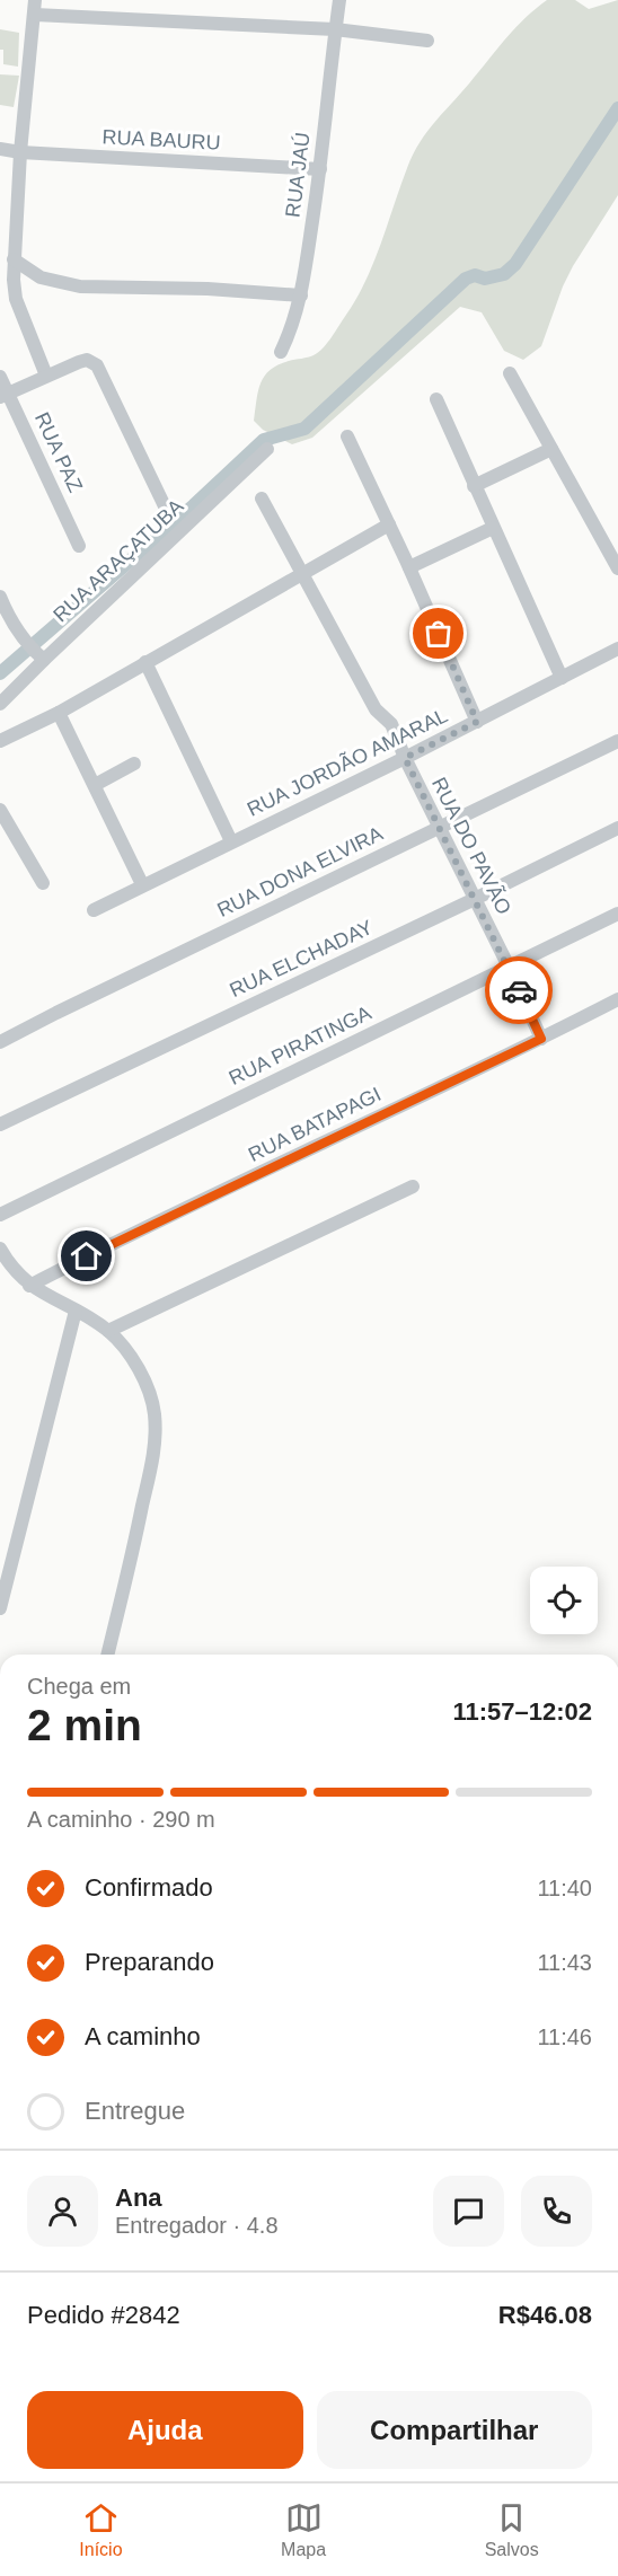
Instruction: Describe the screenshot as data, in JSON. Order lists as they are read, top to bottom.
{
  "streets": {
    "street": [
      "RUA BAURU",
      "RUA JAÚ",
      "RUA PAZ",
      "RUA ARAÇATUBA",
      "RUA JORDÃO AMARAL",
      "RUA DO PAVÃO",
      "RUA DONA ELVIRA",
      "RUA ELCHADAY",
      "RUA PIRATINGA",
      "RUA BATAPAGI"
    ]
  },
  "crossings": [
    ["RUA BAURU", "RUA JAÚ"],
    ["RUA JORDÃO AMARAL", "RUA DO PAVÃO"],
    ["RUA DO PAVÃO", "RUA DONA ELVIRA"],
    ["RUA DO PAVÃO", "RUA ELCHADAY"],
    ["RUA DO PAVÃO", "RUA PIRATINGA"],
    ["RUA DO PAVÃO", "RUA BATAPAGI"]
  ],
  "page": {
    "heading": ["2 min", "Chega em", "11:57–12:02"],
    "panel": [
      "Ana",
      "Entregador · 4.8",
      "Pedido #2842",
      "R$46.08"
    ],
    "bar": "A caminho · 290 m",
    "list": [
      ["Confirmado", "11:40"],
      ["Preparando", "11:43"],
      ["A caminho", "11:46"],
      "Entregue"
    ],
    "buttons": ["Ajuda", "Compartilhar"],
    "tabs": ["Início", "Mapa", "Salvos"]
  }
}
